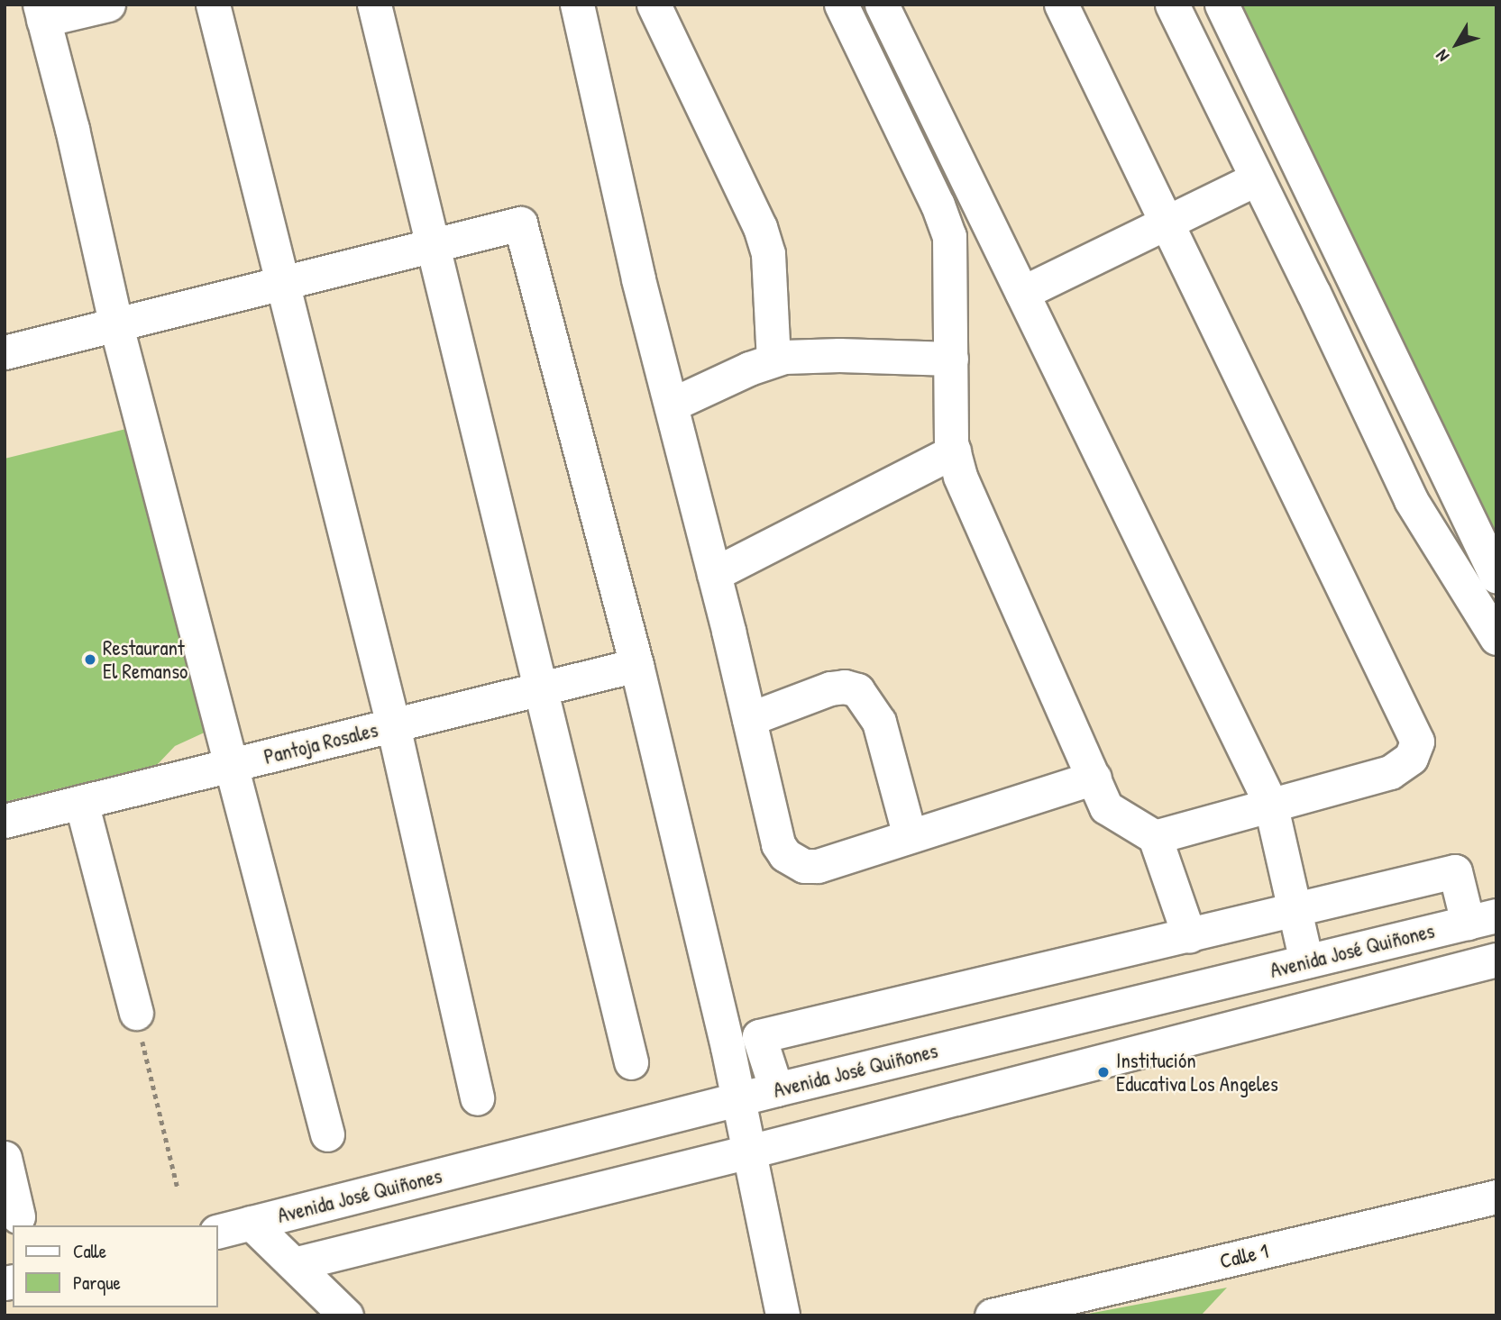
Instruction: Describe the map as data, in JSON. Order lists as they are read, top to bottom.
{
  "streets": {
    "street": ["Pantoja Rosales", "Avenida José Quiñones", "Calle 1"]
  },
  "places": ["Restaurant El Remanso", "Institución Educativa Los Angeles"],
  "legend": ["Calle", "Parque"],
  "north": "bottom left"
}
